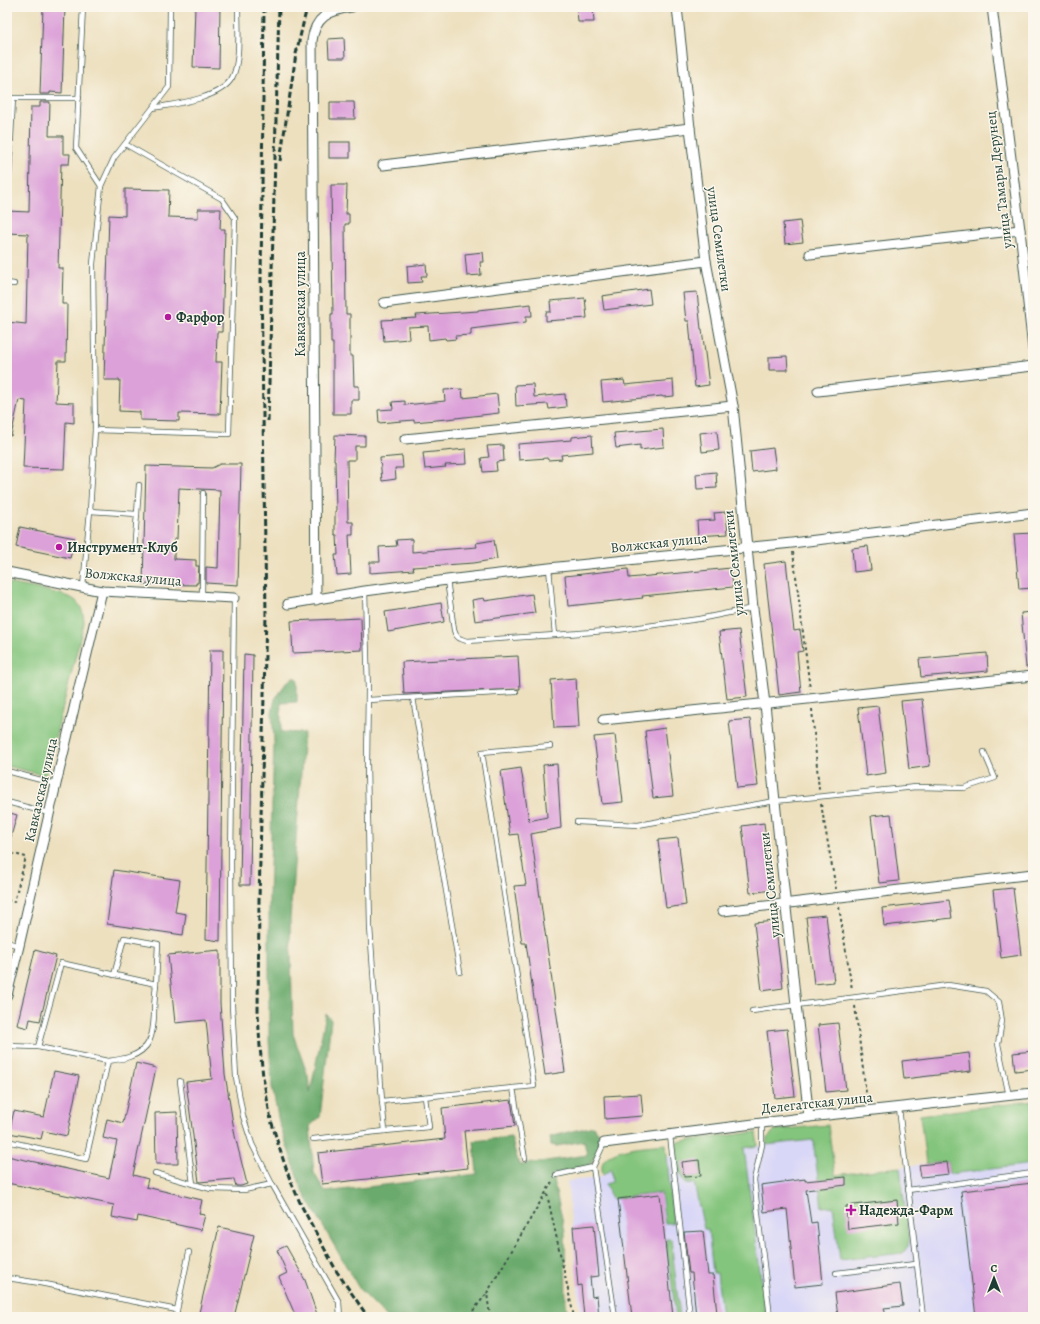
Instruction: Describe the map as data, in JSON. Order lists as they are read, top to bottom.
{
  "streets": {
    "street": [
      "улица Тамары Дерунец",
      "улица Семилетки",
      "Кавказская улица",
      "Волжская улица",
      "Делегатская улица"
    ]
  },
  "crossings": [
    ["улица Семилетки", "Волжская улица"],
    ["улица Семилетки", "Делегатская улица"],
    ["Кавказская улица", "Волжская улица"]
  ],
  "places": {
    "other": ["Фарфор", "Инструмент-Клуб"],
    "health": ["Надежда-Фарм"]
  },
  "north": "top"
}
